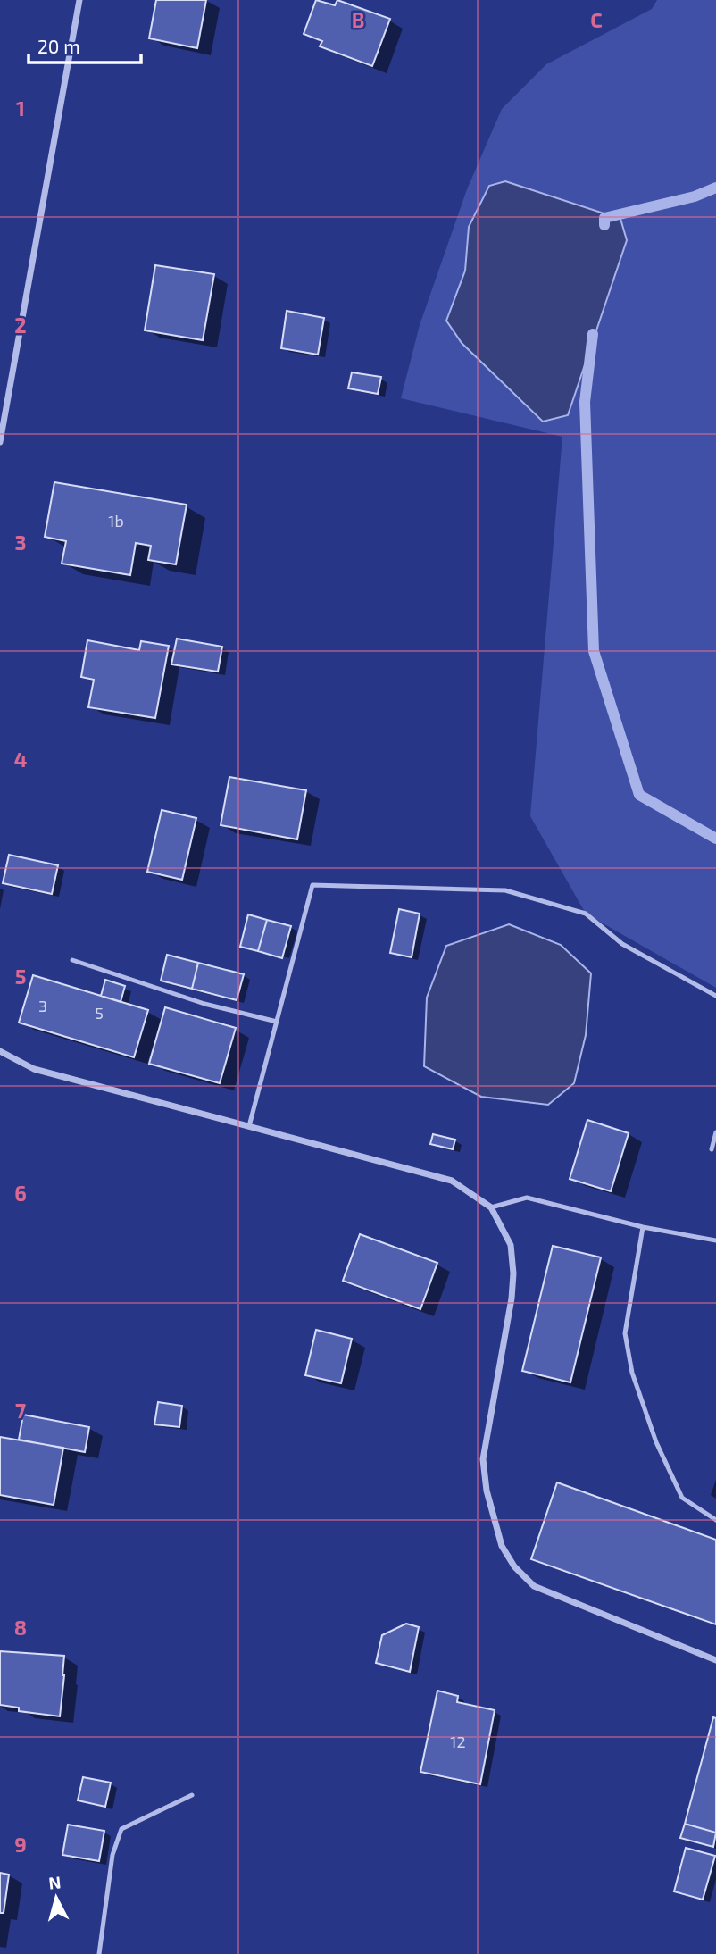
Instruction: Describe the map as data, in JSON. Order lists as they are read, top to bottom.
{
  "house_numbers": [
    "1b",
    "3",
    "5",
    "12"
  ],
  "scale_bar": "20 m",
  "north": "top",
  "grid": {
    "columns": ["B", "C"],
    "rows": [
      "1",
      "2",
      "3",
      "4",
      "5",
      "6",
      "7",
      "8",
      "9"
    ]
  }
}
